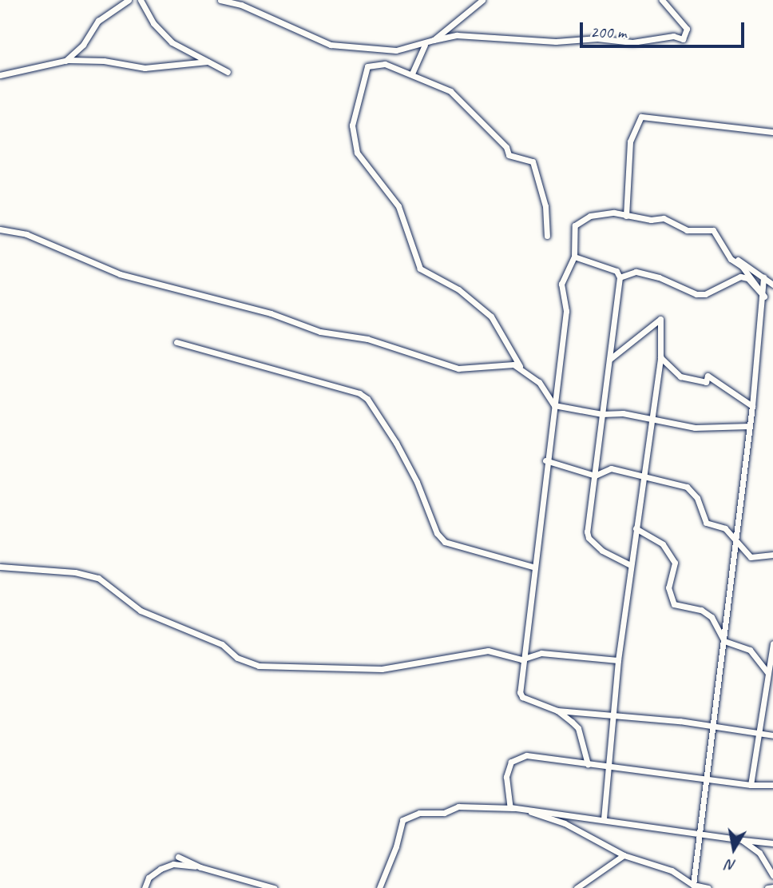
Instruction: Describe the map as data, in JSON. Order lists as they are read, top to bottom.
{
  "scale_bar": "200 m",
  "north": "bottom"
}
